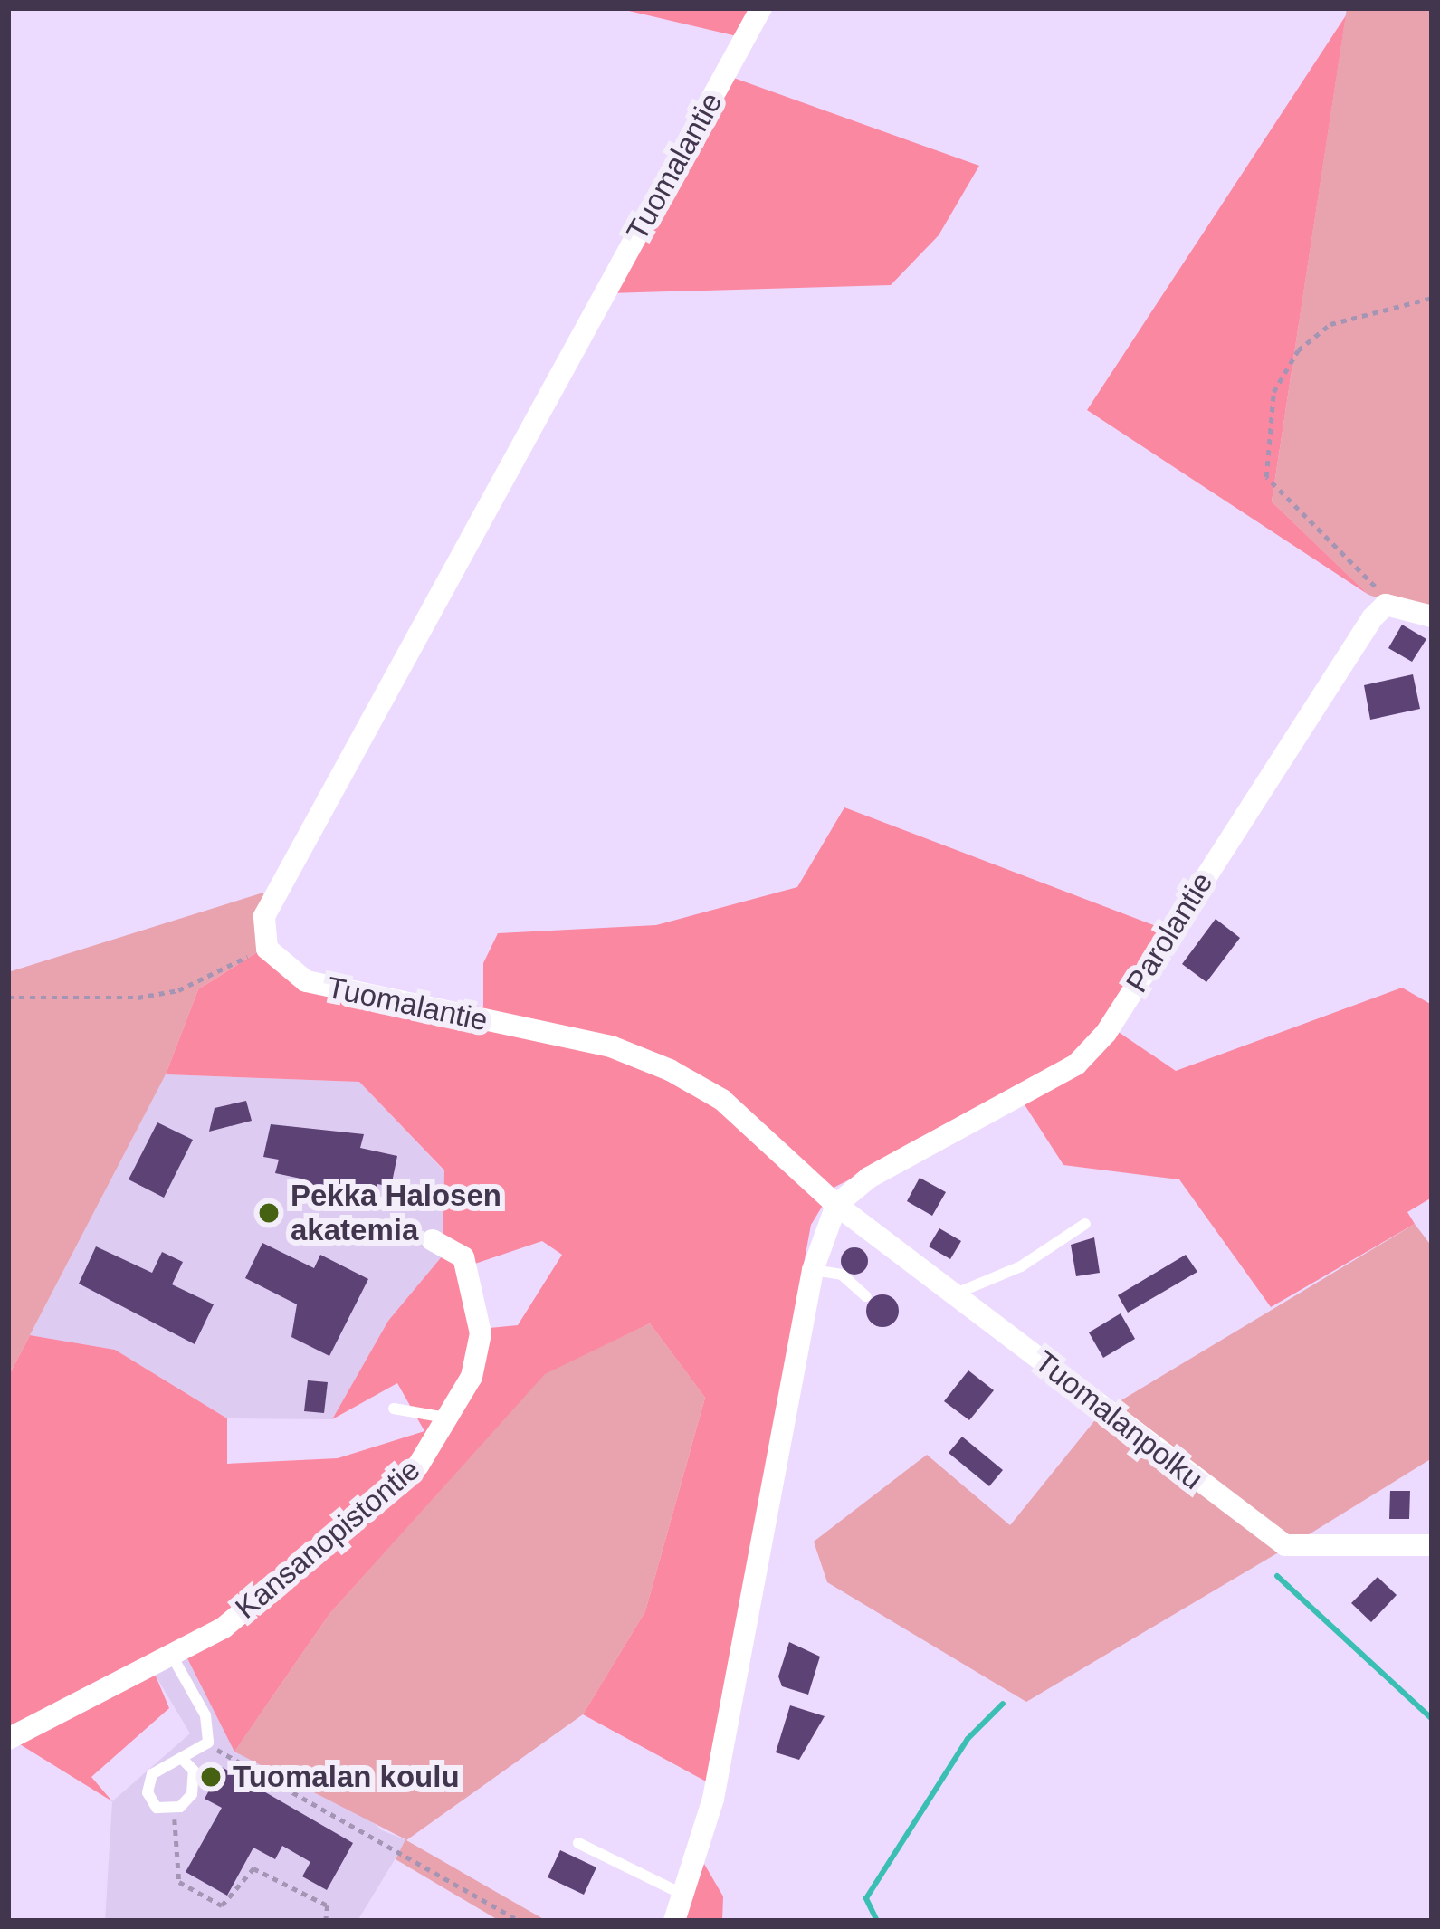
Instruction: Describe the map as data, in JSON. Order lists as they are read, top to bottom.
{
  "streets": {
    "street": [
      "Tuomalantie",
      "Parolantie",
      "Tuomalanpolku",
      "Kansanopistontie"
    ]
  },
  "crossings": [
    ["Tuomalantie", "Parolantie"],
    ["Tuomalantie", "Tuomalanpolku"],
    ["Parolantie", "Tuomalanpolku"]
  ],
  "places": ["Pekka Halosen akatemia", "Tuomalan koulu"]
}
